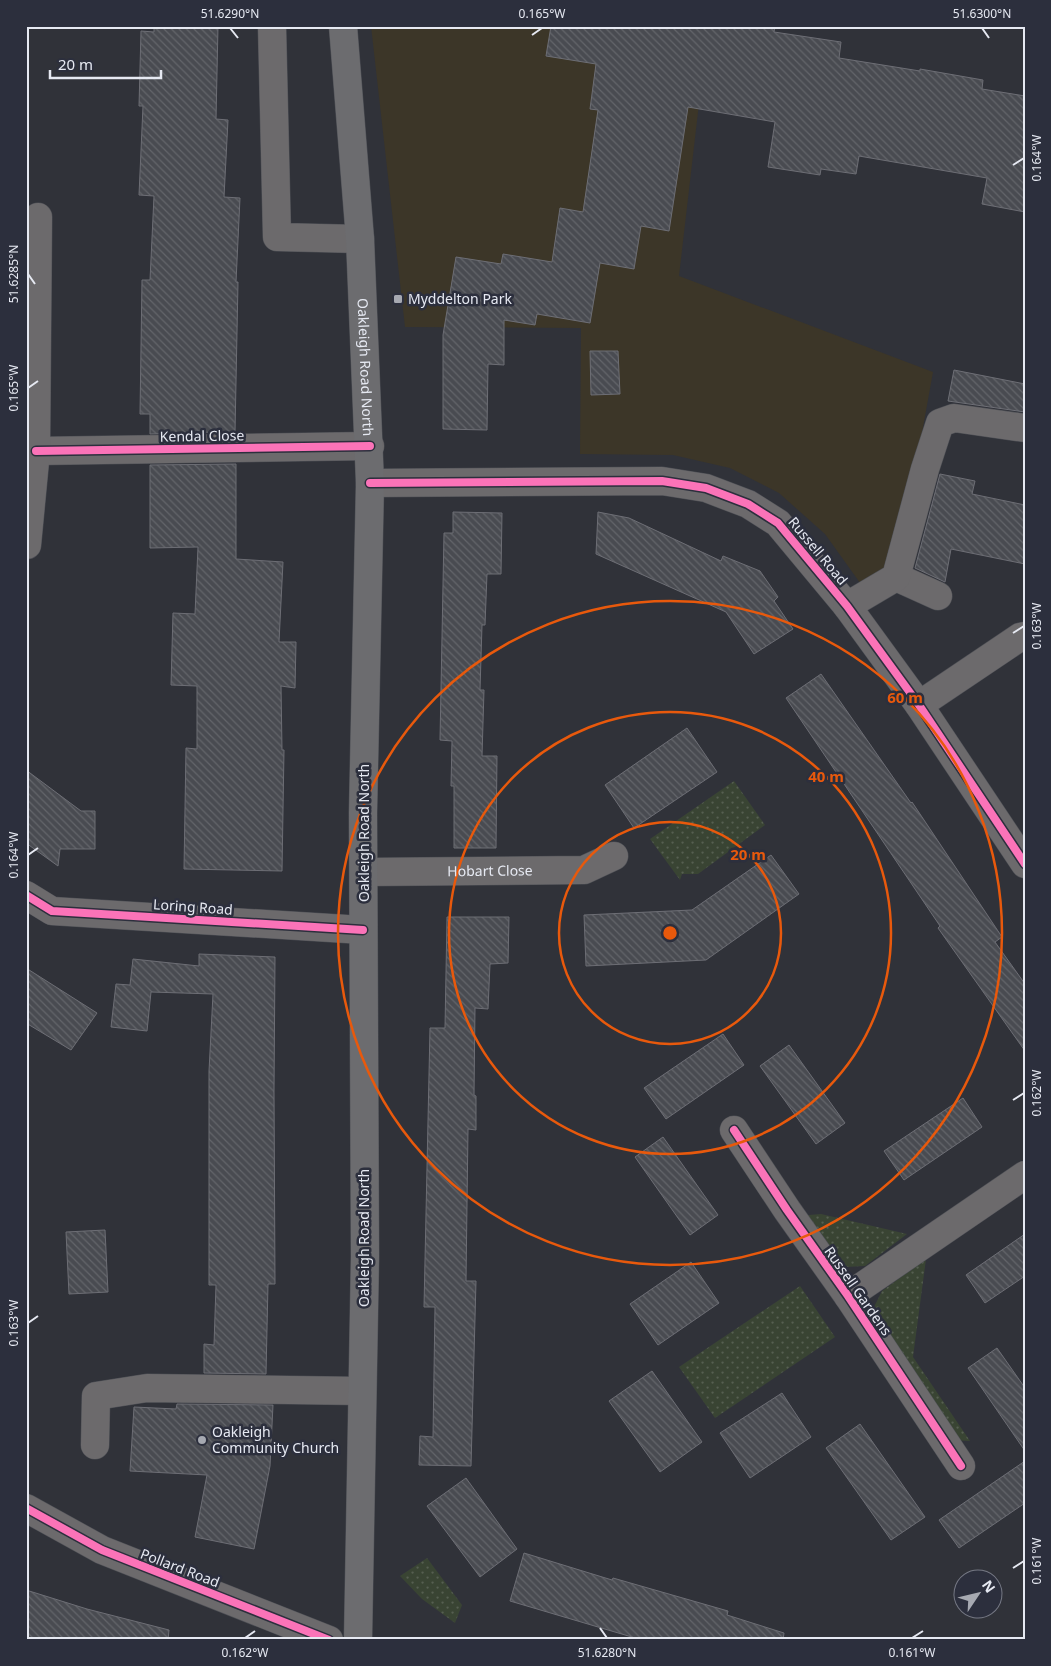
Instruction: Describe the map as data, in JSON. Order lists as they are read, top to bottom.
{
  "streets": {
    "main road": ["Oakleigh Road North"],
    "street": [
      "Kendal Close",
      "Russell Road",
      "Hobart Close",
      "Loring Road",
      "Russell Gardens",
      "Pollard Road"
    ]
  },
  "crossings": [
    ["Oakleigh Road North", "Kendal Close"],
    ["Oakleigh Road North", "Russell Road"],
    ["Oakleigh Road North", "Hobart Close"],
    ["Oakleigh Road North", "Loring Road"]
  ],
  "places": {
    "transit": ["Myddelton Park"],
    "other": ["Oakleigh Community Church"]
  },
  "scale_bar": "20 m",
  "north": "top right",
  "coordinates": [
    "51.6290°N",
    "0.165°W",
    "51.6300°N",
    "0.164°W",
    "51.6285°N",
    "0.163°W",
    "0.162°W",
    "0.161°W",
    "51.6280°N"
  ],
  "rings": ["60 m", "40 m", "20 m"]
}
